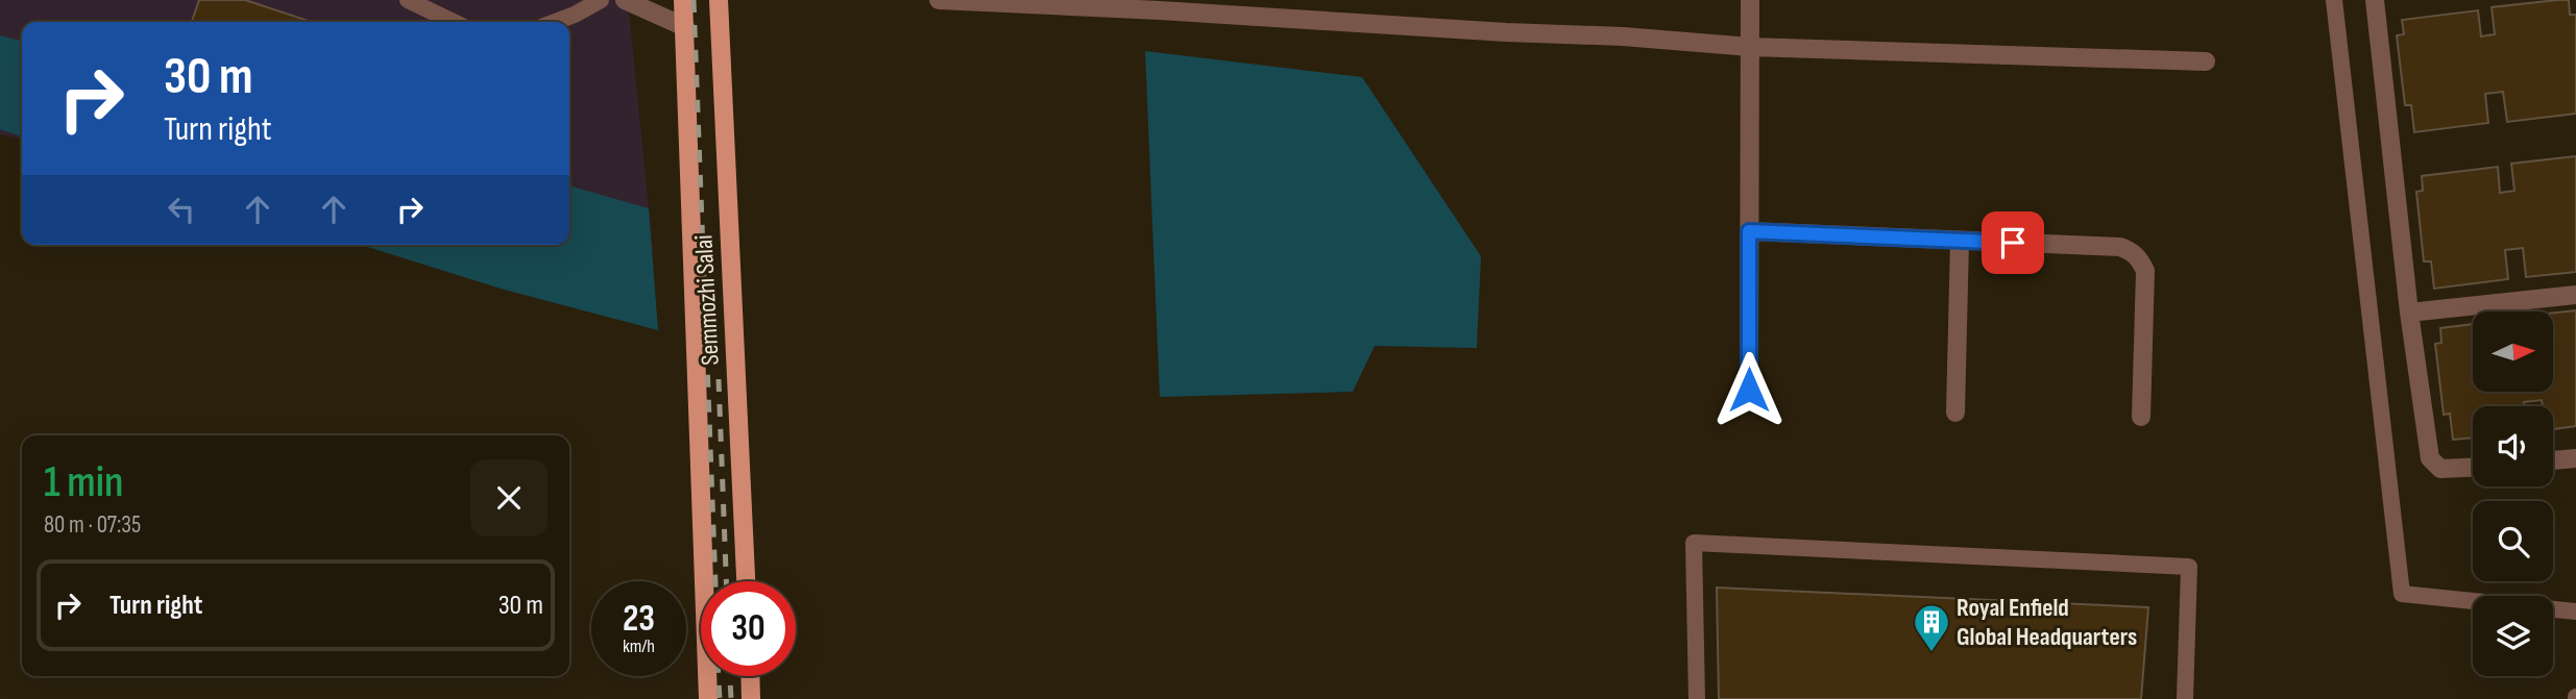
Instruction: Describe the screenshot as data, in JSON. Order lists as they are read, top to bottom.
{
  "streets": {
    "main road": ["Semmozhi Salai"]
  },
  "places": {
    "building": ["Royal Enfield Global Headquarters"]
  },
  "north": "right",
  "page": {
    "turn": ["30 m", "Turn right"],
    "heading": ["1 min", "80 m · 07:35"],
    "list": [
      {
        "name": "Turn right",
        "value": "30 m"
      }
    ],
    "speed": "23 km/h",
    "limit": "30"
  }
}
